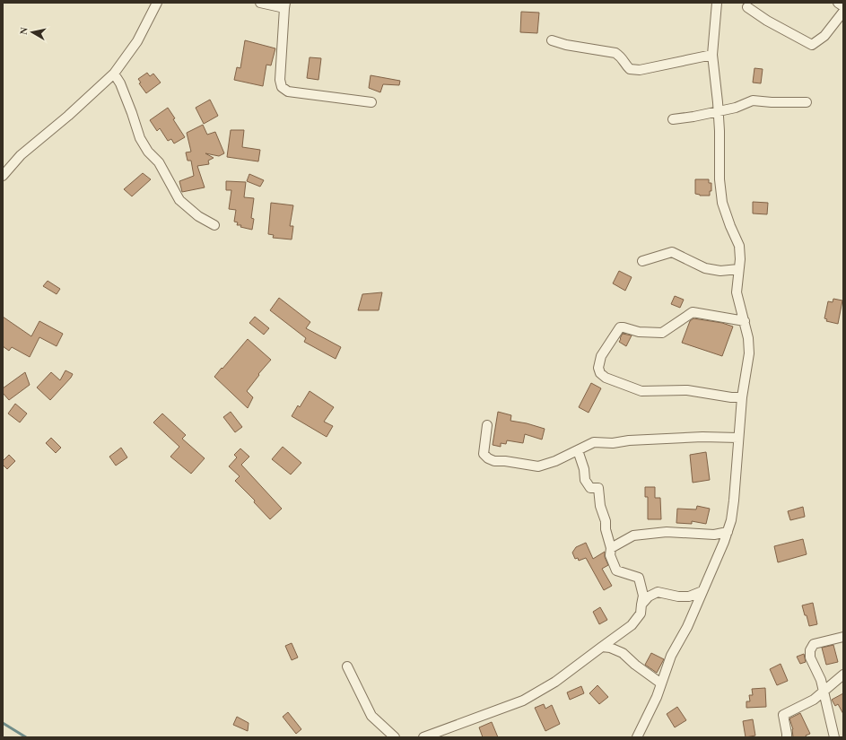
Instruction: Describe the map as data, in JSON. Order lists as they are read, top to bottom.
{
  "north": "left"
}
